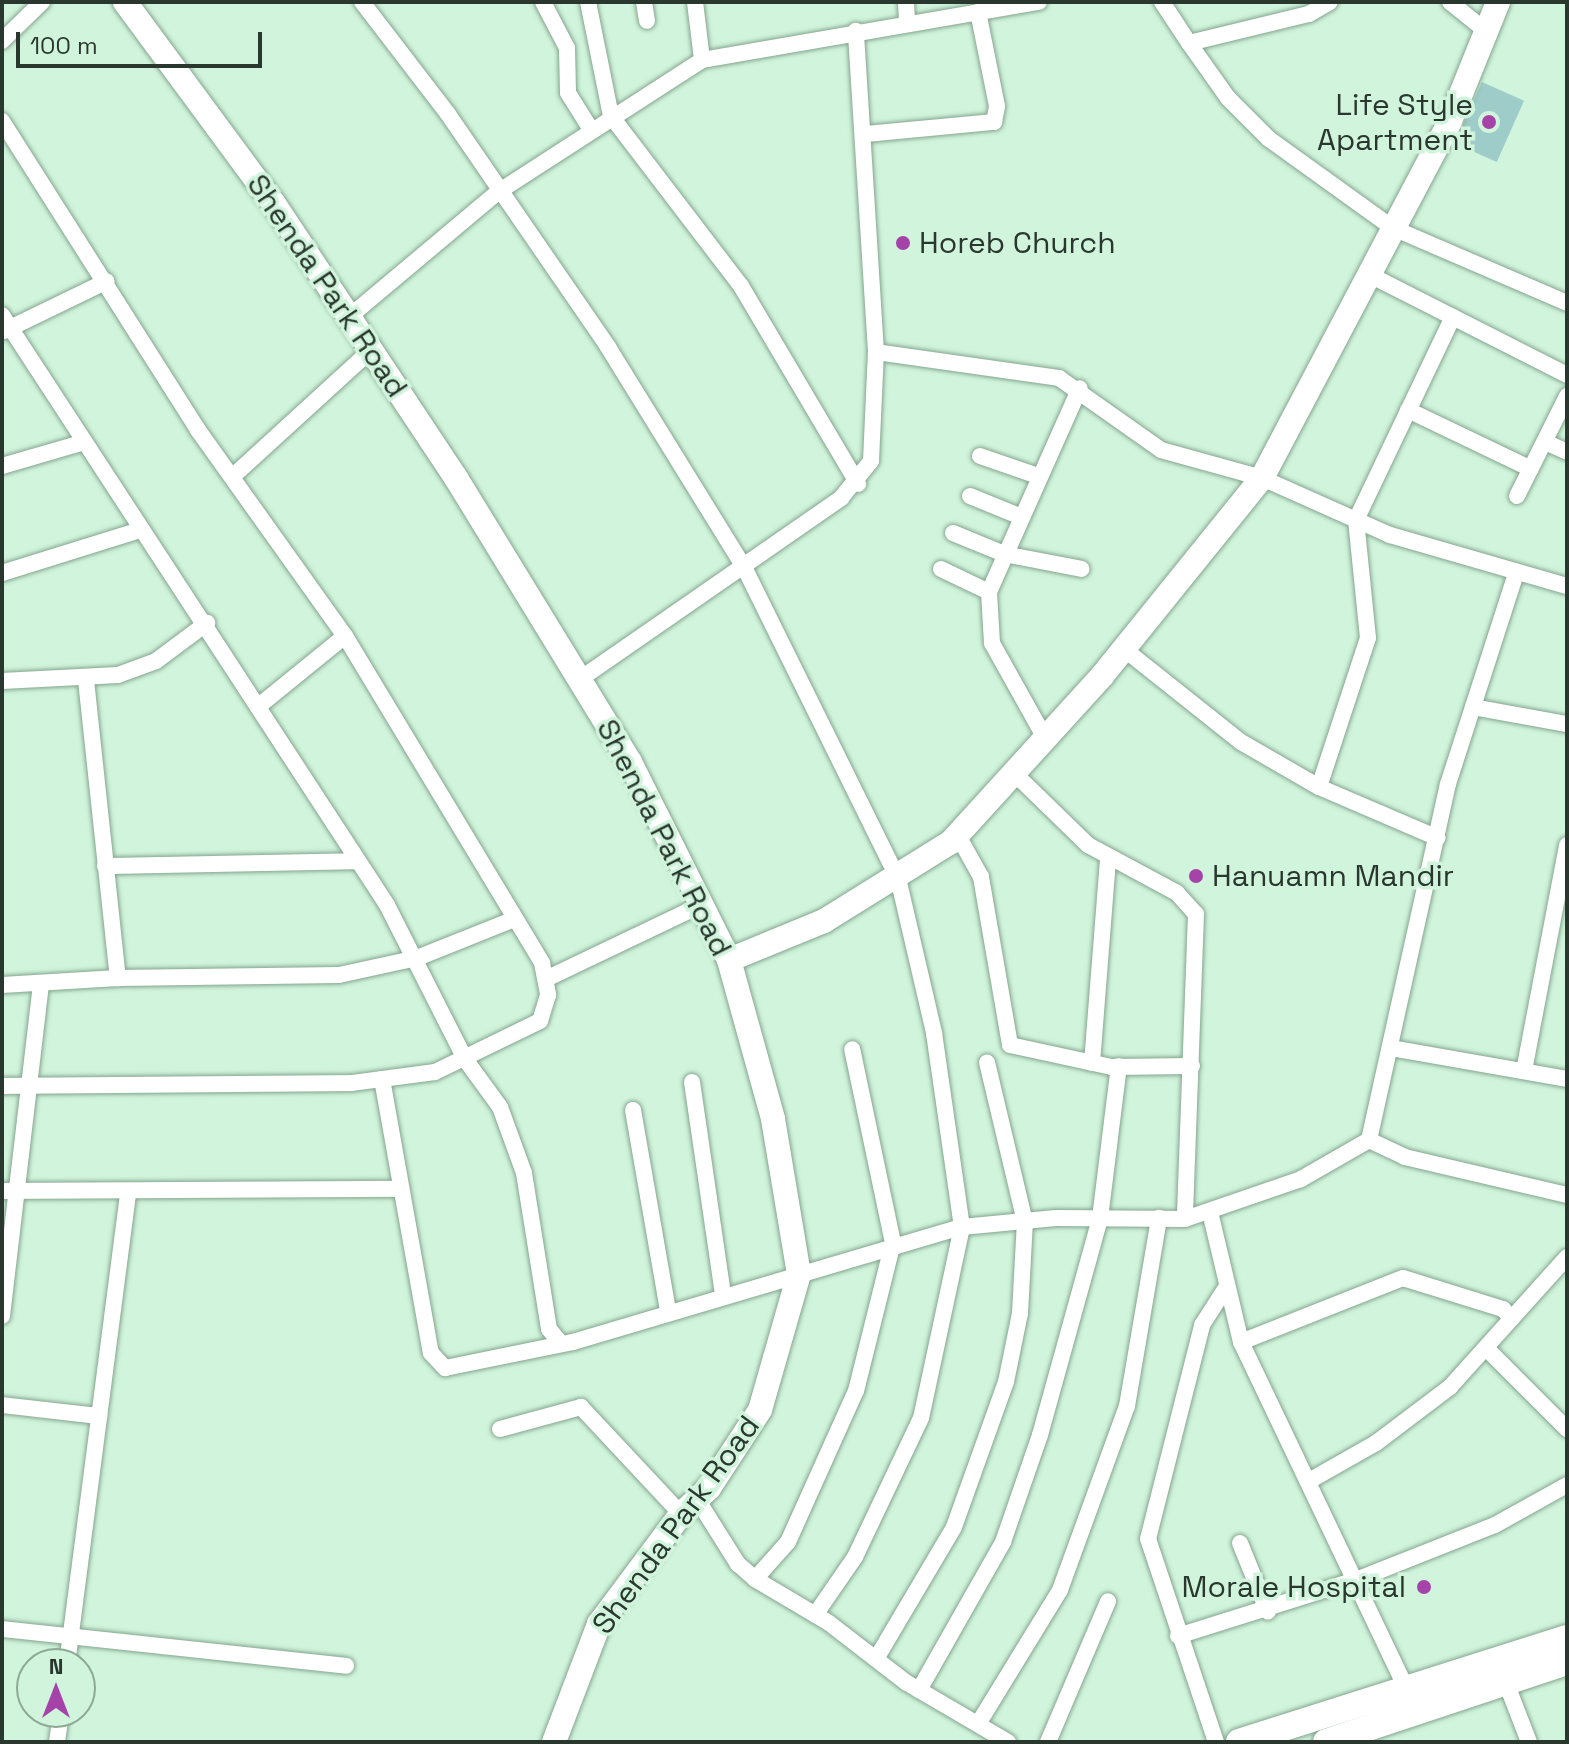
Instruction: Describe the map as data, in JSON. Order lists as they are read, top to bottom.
{
  "streets": {
    "main road": ["Shenda Park Road"]
  },
  "places": [
    "Life Style Apartment",
    "Horeb Church",
    "Hanuamn Mandir",
    "Morale Hospital"
  ],
  "scale_bar": "100 m",
  "north": "top"
}
